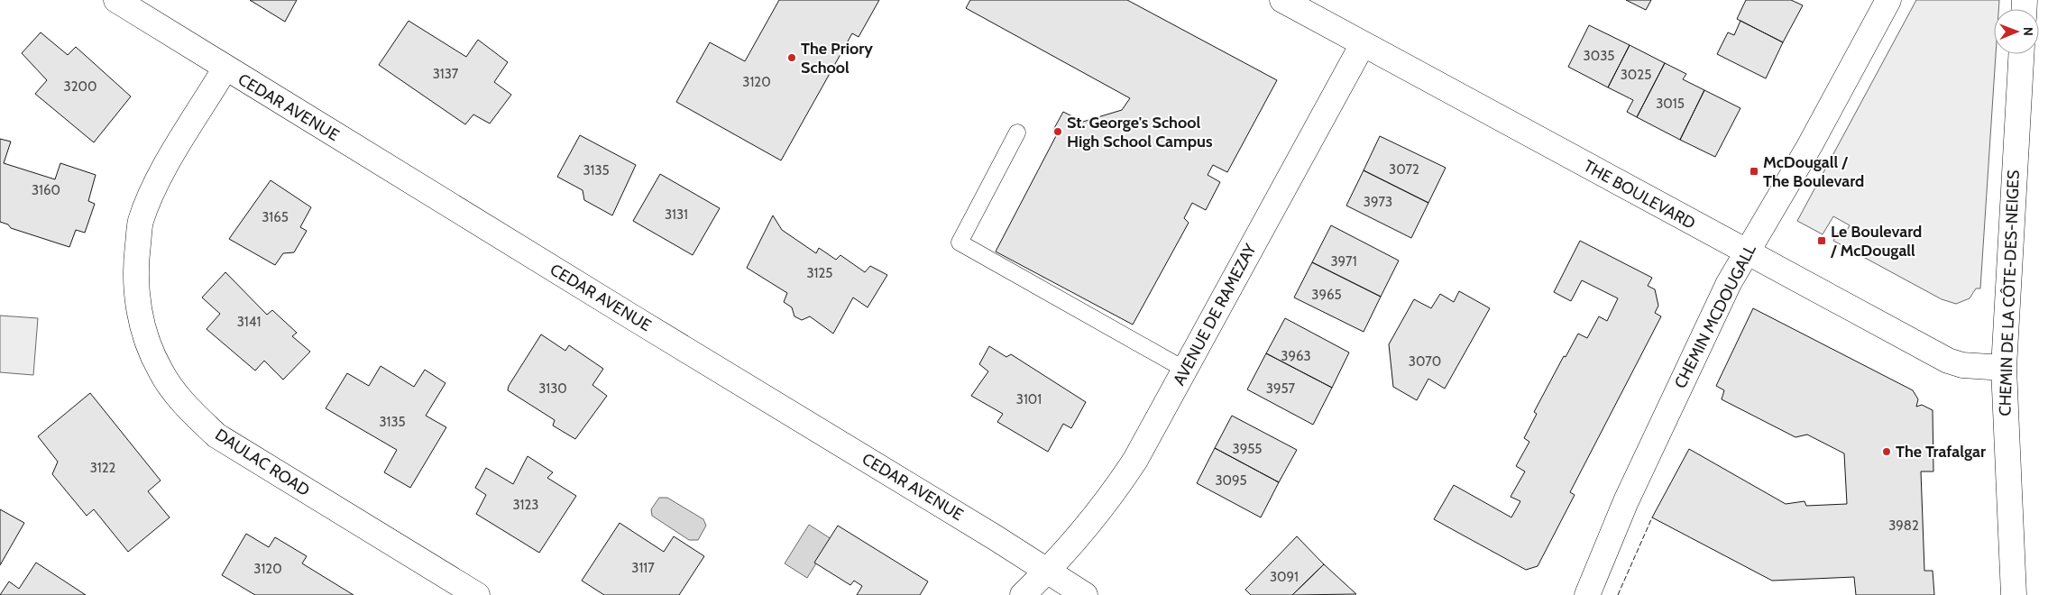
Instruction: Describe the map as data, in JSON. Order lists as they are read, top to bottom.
{
  "streets": {
    "street": [
      "CEDAR AVENUE",
      "THE BOULEVARD",
      "CHEMIN DE LA CÔTE-DES-NEIGES",
      "AVENUE DE RAMEZAY",
      "CHEMIN MCDOUGALL",
      "DAULAC ROAD"
    ]
  },
  "crossings": [
    ["CEDAR AVENUE", "AVENUE DE RAMEZAY"],
    ["CEDAR AVENUE", "DAULAC ROAD"],
    ["THE BOULEVARD", "CHEMIN DE LA CÔTE-DES-NEIGES"],
    ["THE BOULEVARD", "AVENUE DE RAMEZAY"],
    ["THE BOULEVARD", "CHEMIN MCDOUGALL"]
  ],
  "places": {
    "other": ["The Priory School", "St. George's School High School Campus", "The Trafalgar"],
    "transit": ["McDougall / The Boulevard", "Le Boulevard / McDougall"]
  },
  "house_numbers": [
    "3035",
    "3137",
    "3025",
    "3120",
    "3200",
    "3015",
    "3072",
    "3135",
    "3160",
    "3973",
    "3131",
    "3165",
    "3971",
    "3125",
    "3965",
    "3141",
    "3963",
    "3070",
    "3130",
    "3957",
    "3101",
    "3135",
    "3955",
    "3122",
    "3095",
    "3123",
    "3982",
    "3117",
    "3120",
    "3091"
  ],
  "north": "right"
}
